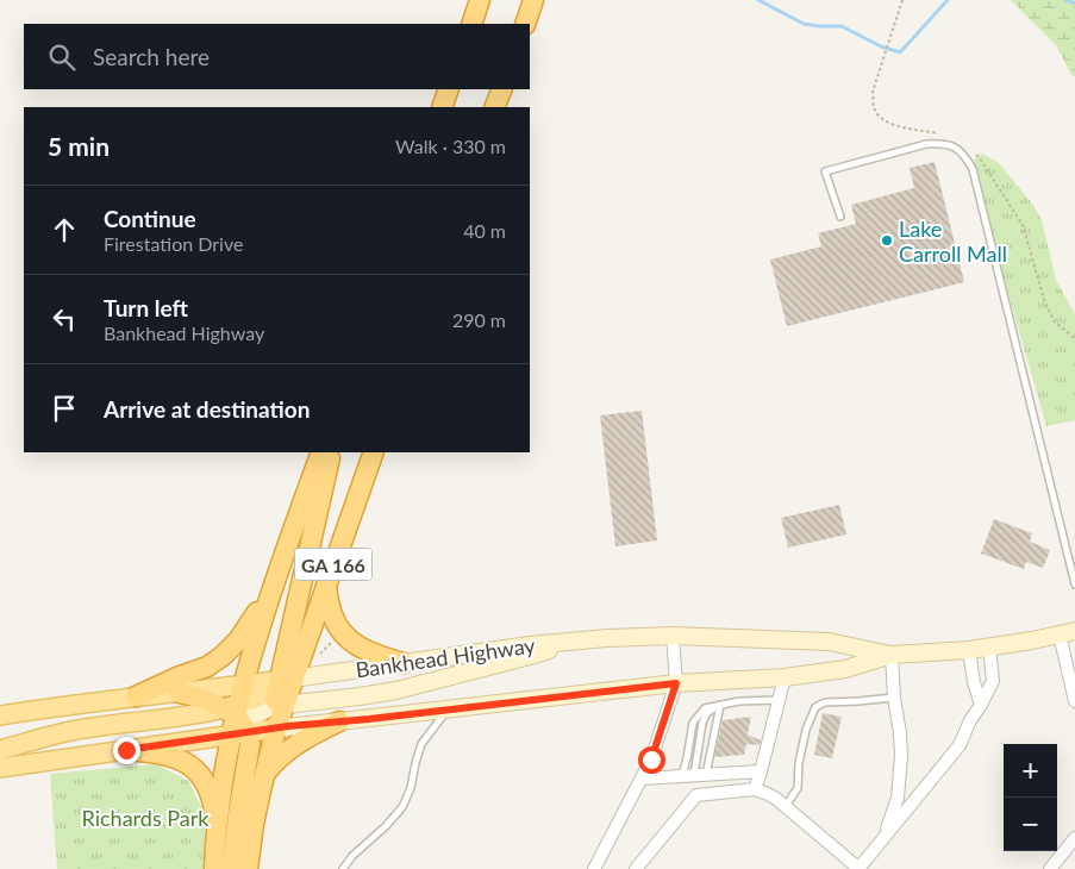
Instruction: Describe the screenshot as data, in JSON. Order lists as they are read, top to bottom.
{
  "streets": {
    "highway": ["GA 166"],
    "main road": ["Bankhead Highway"]
  },
  "crossings": [
    ["GA 166", "Bankhead Highway"]
  ],
  "parks": ["Richards Park"],
  "places": ["Lake Carroll Mall"],
  "page": {
    "search": "Search here",
    "heading": ["5 min", "Walk · 330 m"],
    "list": [
      ["Continue", "Firestation Drive", "40 m"],
      ["Turn left", "Bankhead Highway", "290 m"],
      "Arrive at destination"
    ],
    "map_buttons": ["+", "−"]
  }
}
